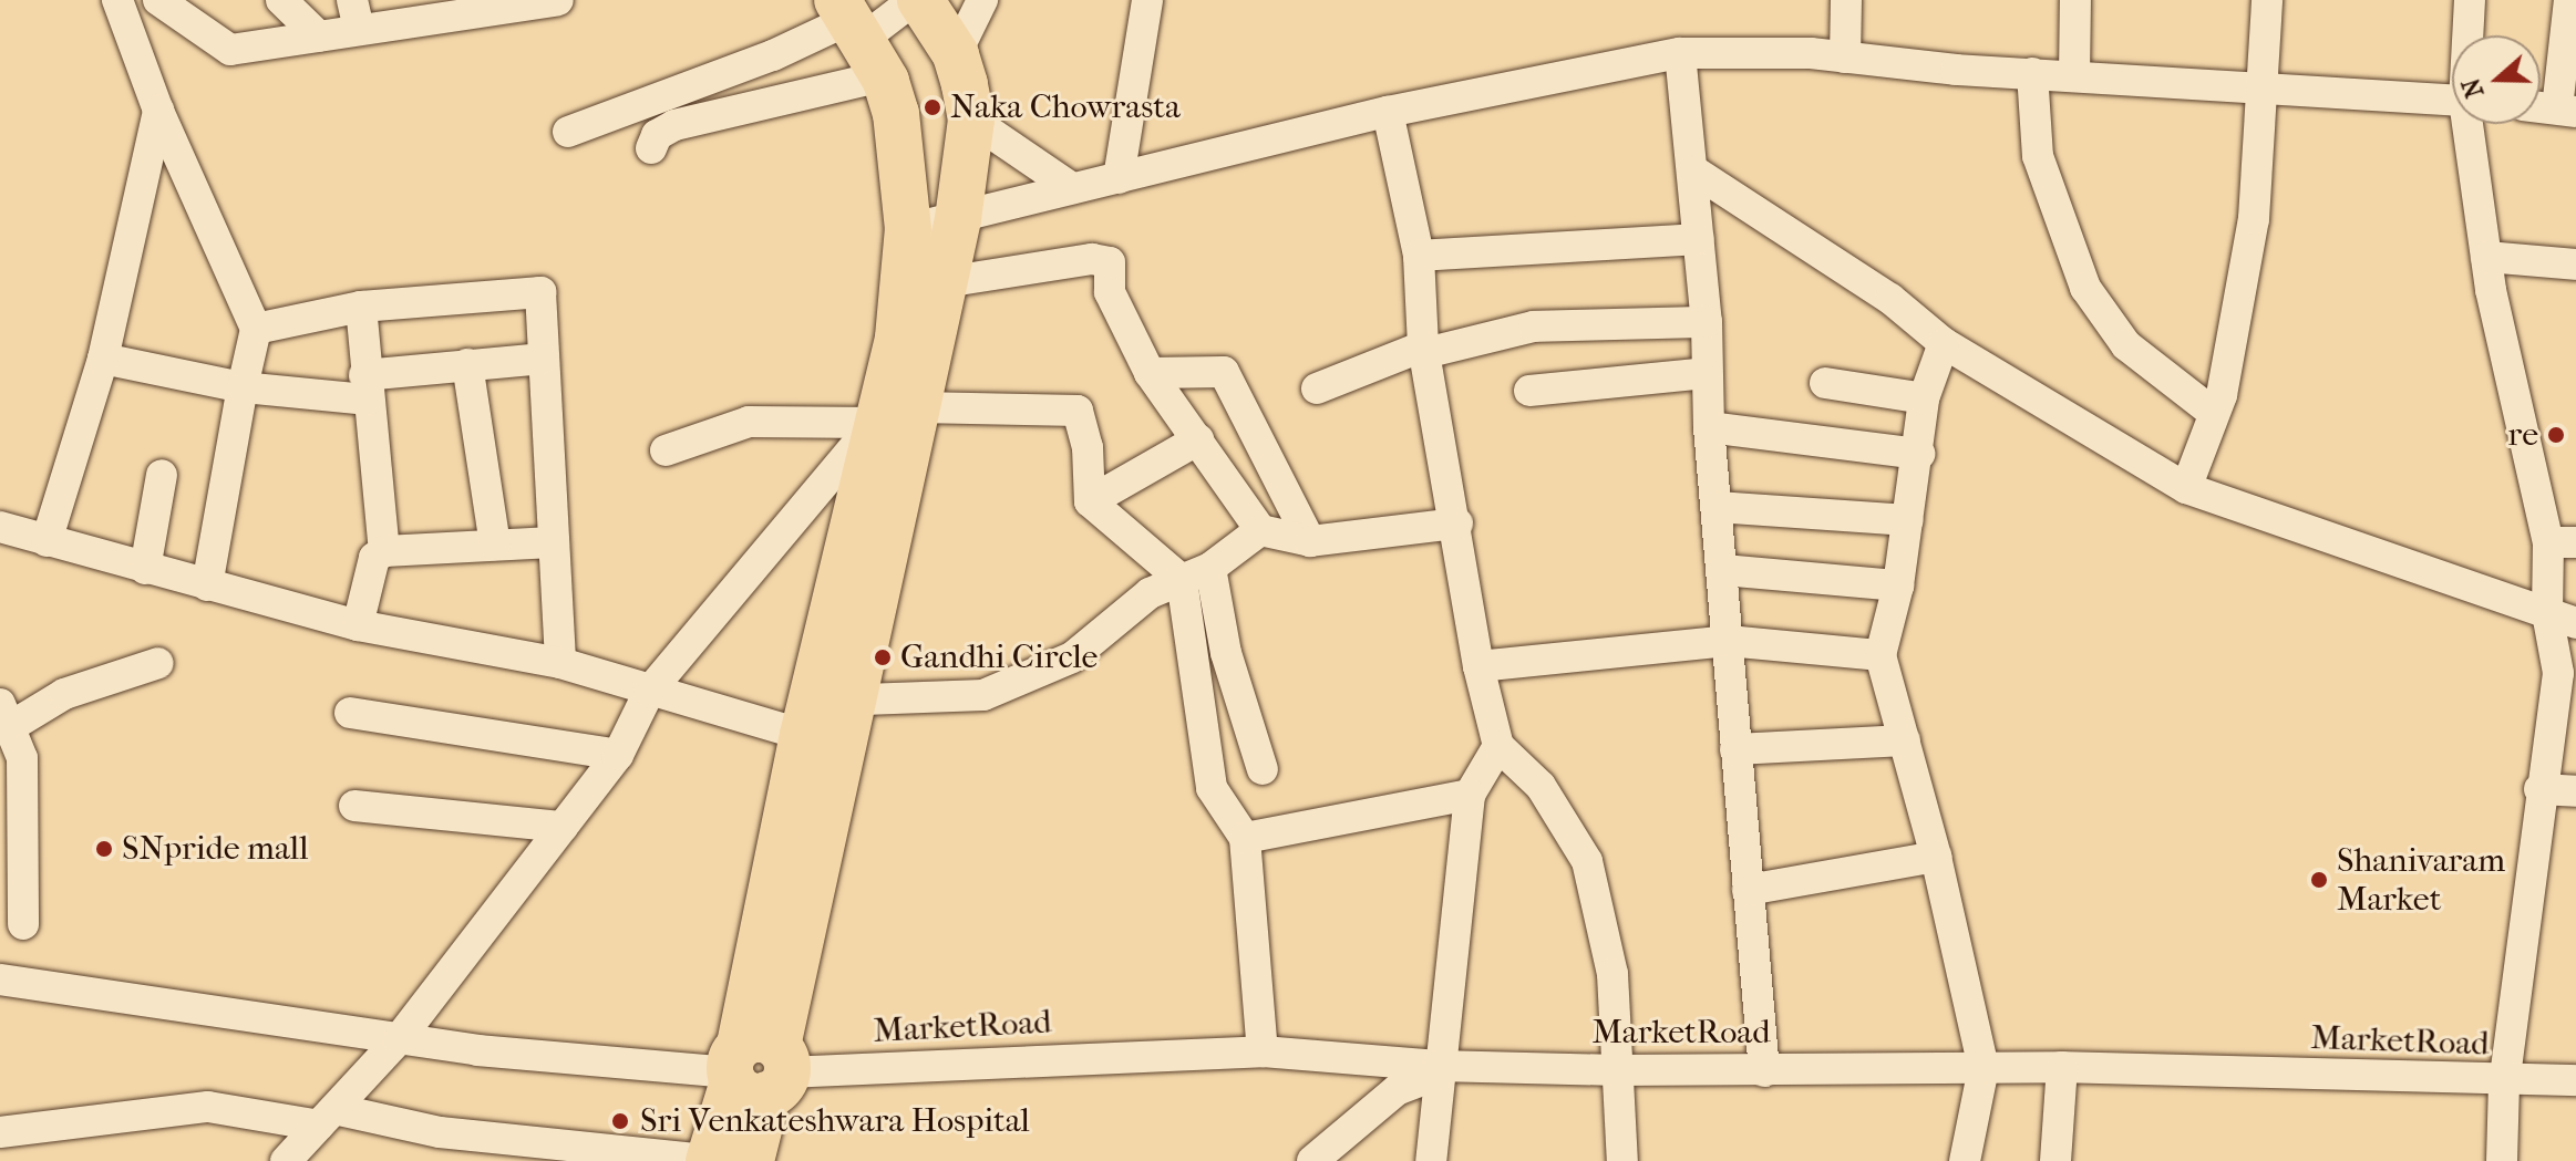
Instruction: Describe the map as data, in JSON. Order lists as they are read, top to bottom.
{
  "streets": {
    "street": ["MarketRoad"]
  },
  "places": [
    "Naka Chowrasta",
    "re",
    "Gandhi Circle",
    "SNpride mall",
    "Shanivaram Market",
    "Sri Venkateshwara Hospital"
  ],
  "north": "left"
}
